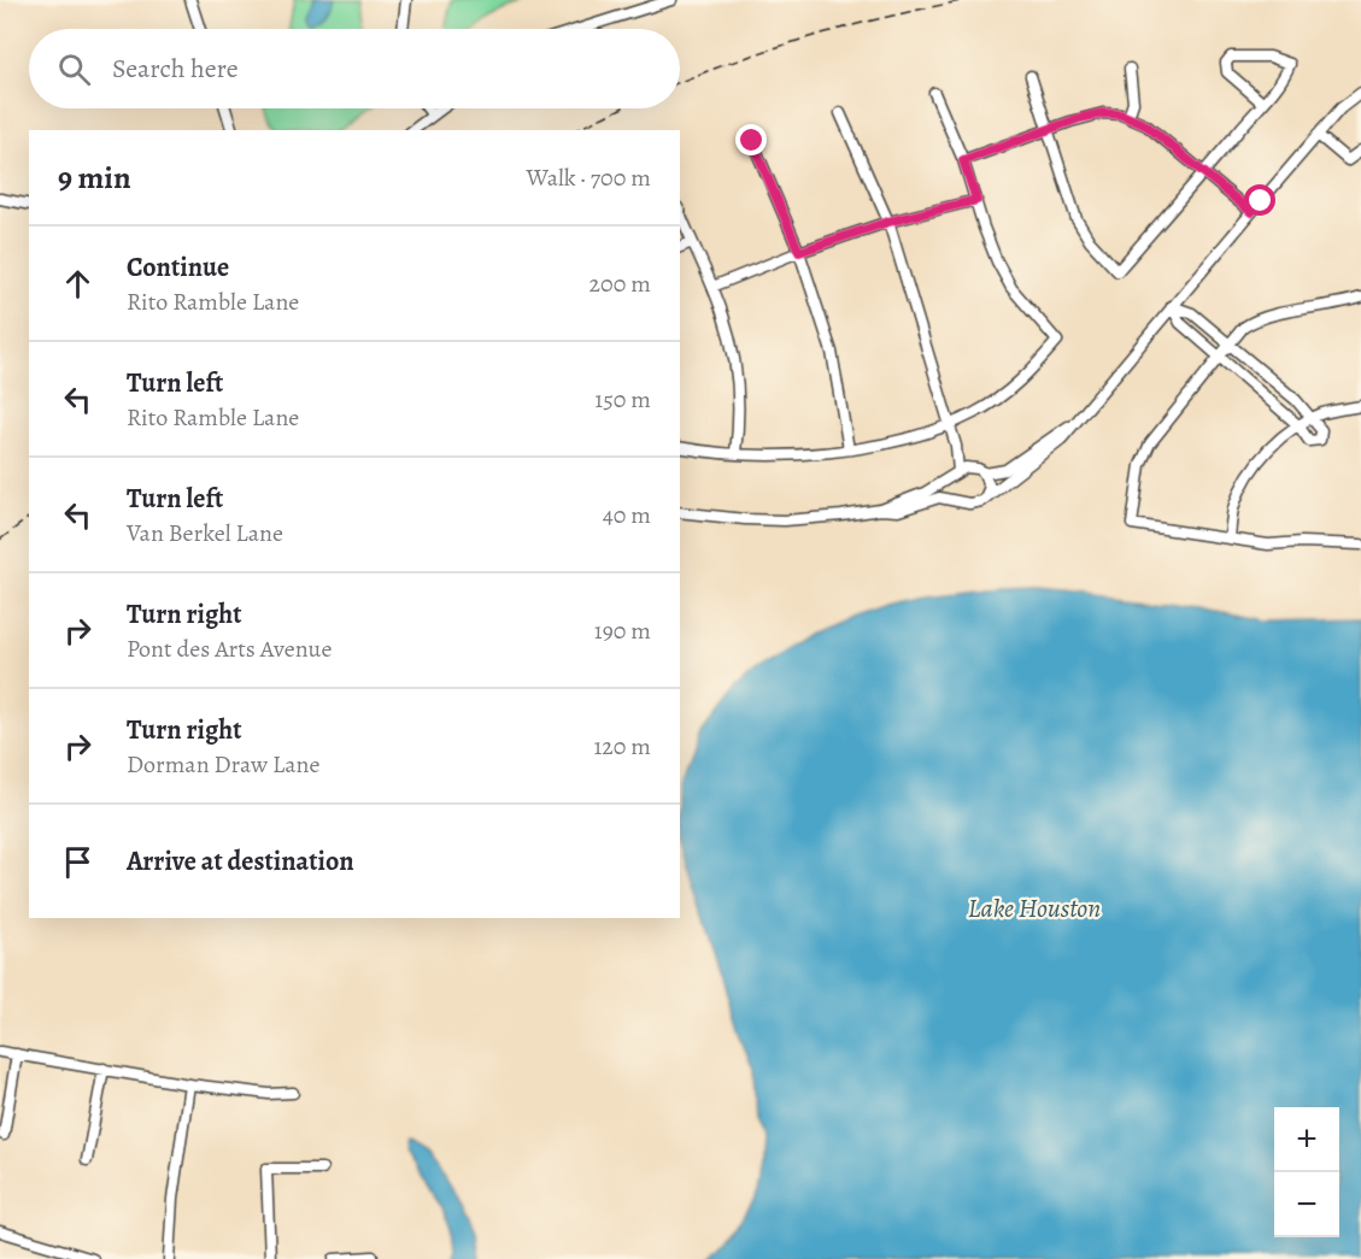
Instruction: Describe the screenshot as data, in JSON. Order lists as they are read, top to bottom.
{
  "water": ["Lake Houston"],
  "page": {
    "search": "Search here",
    "heading": ["9 min", "Walk · 700 m"],
    "list": [
      ["Continue", "Rito Ramble Lane", "200 m"],
      ["Turn left", "Rito Ramble Lane", "150 m"],
      ["Turn left", "Van Berkel Lane", "40 m"],
      ["Turn right", "Pont des Arts Avenue", "190 m"],
      ["Turn right", "Dorman Draw Lane", "120 m"],
      "Arrive at destination"
    ],
    "map_buttons": ["+", "−"]
  }
}
